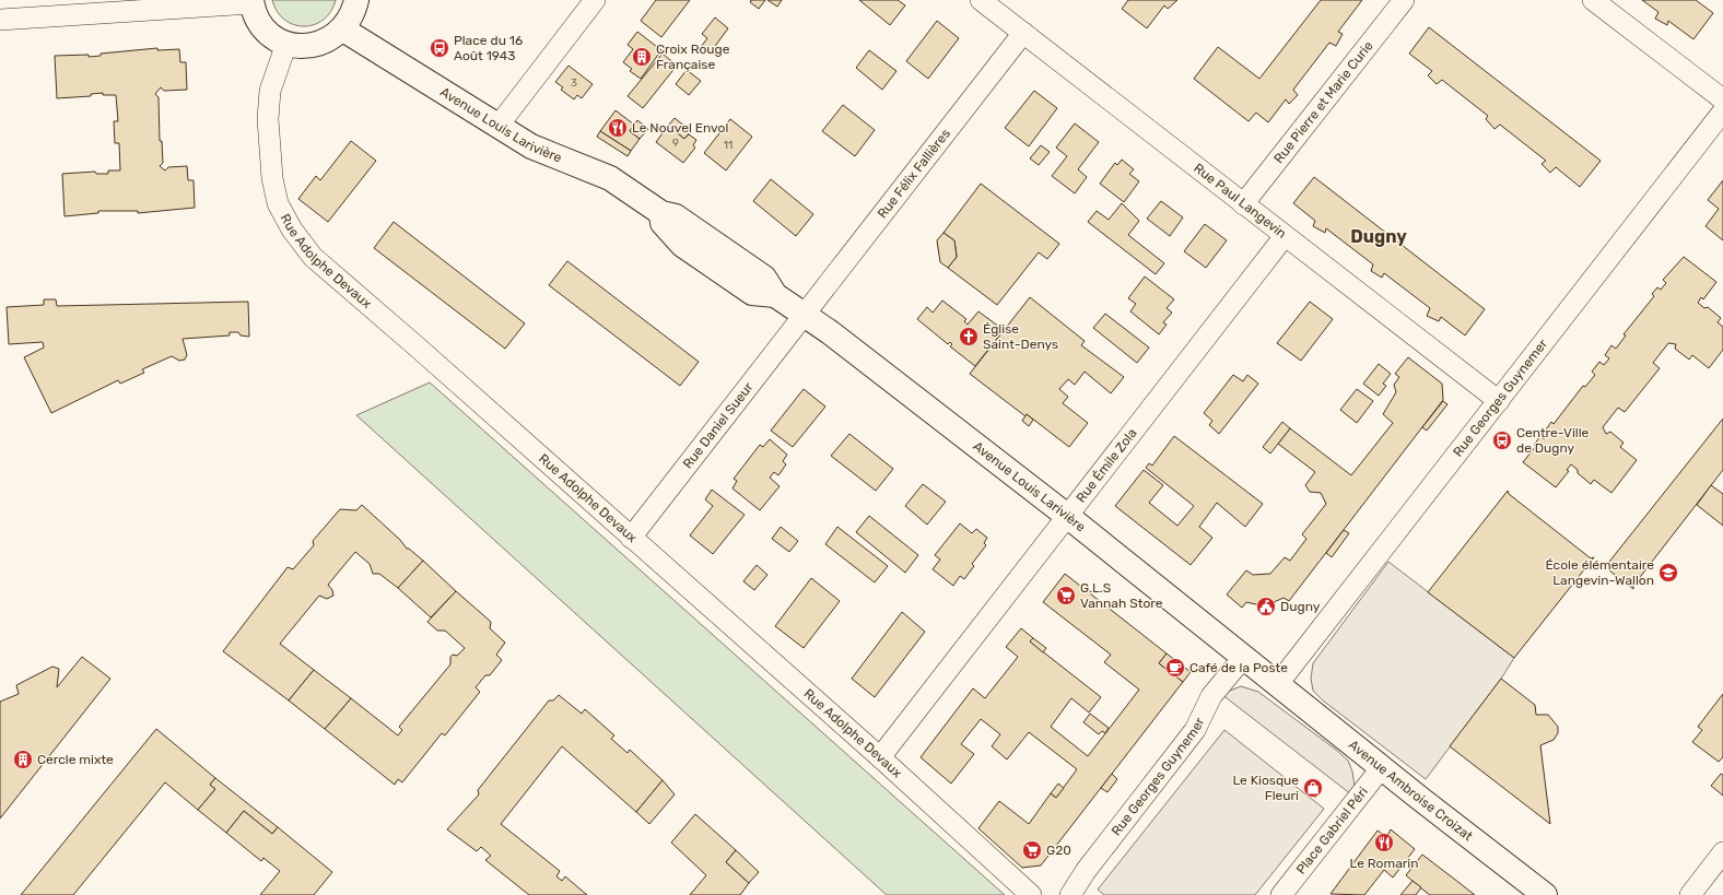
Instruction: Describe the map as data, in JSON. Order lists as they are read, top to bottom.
{
  "streets": {
    "main road": ["Avenue Louis Larivière", "Avenue Ambroise Croizat"],
    "street": [
      "Rue Pierre et Marie Curie",
      "Rue Félix Fallières",
      "Rue Paul Langevin",
      "Rue Adolphe Devaux",
      "Rue Georges Guynemer",
      "Rue Daniel Sueur",
      "Rue Émile Zola",
      "Place Gabriel Péri"
    ]
  },
  "crossings": [
    ["Rue Pierre et Marie Curie", "Rue Paul Langevin"],
    ["Avenue Louis Larivière", "Rue Félix Fallières"],
    ["Avenue Louis Larivière", "Rue Georges Guynemer"],
    ["Avenue Louis Larivière", "Rue Daniel Sueur"],
    ["Avenue Louis Larivière", "Rue Émile Zola"],
    ["Avenue Louis Larivière", "Avenue Ambroise Croizat"],
    ["Rue Félix Fallières", "Rue Paul Langevin"],
    ["Rue Félix Fallières", "Rue Daniel Sueur"],
    ["Rue Paul Langevin", "Rue Georges Guynemer"],
    ["Rue Paul Langevin", "Rue Émile Zola"],
    ["Rue Adolphe Devaux", "Rue Daniel Sueur"],
    ["Rue Adolphe Devaux", "Rue Émile Zola"],
    ["Rue Georges Guynemer", "Avenue Ambroise Croizat"],
    ["Avenue Ambroise Croizat", "Place Gabriel Péri"]
  ],
  "districts": ["Dugny"],
  "places": {
    "bus stop": ["Place du 16 Août 1943", "Centre-Ville de Dugny"],
    "building": ["Croix Rouge Française", "Cercle mixte"],
    "restaurant": ["Le Nouvel Envol", "Le Romarin"],
    "church": ["Église Saint-Denys"],
    "school or university": ["École élémentaire Langevin-Wallon"],
    "supermarket": ["G.L.S Vannah Store", "G20"],
    "public building": ["Dugny"],
    "cafe": ["Café de la Poste"],
    "shop": ["Le Kiosque Fleuri"]
  },
  "house_numbers": ["3", "9", "11"]
}
